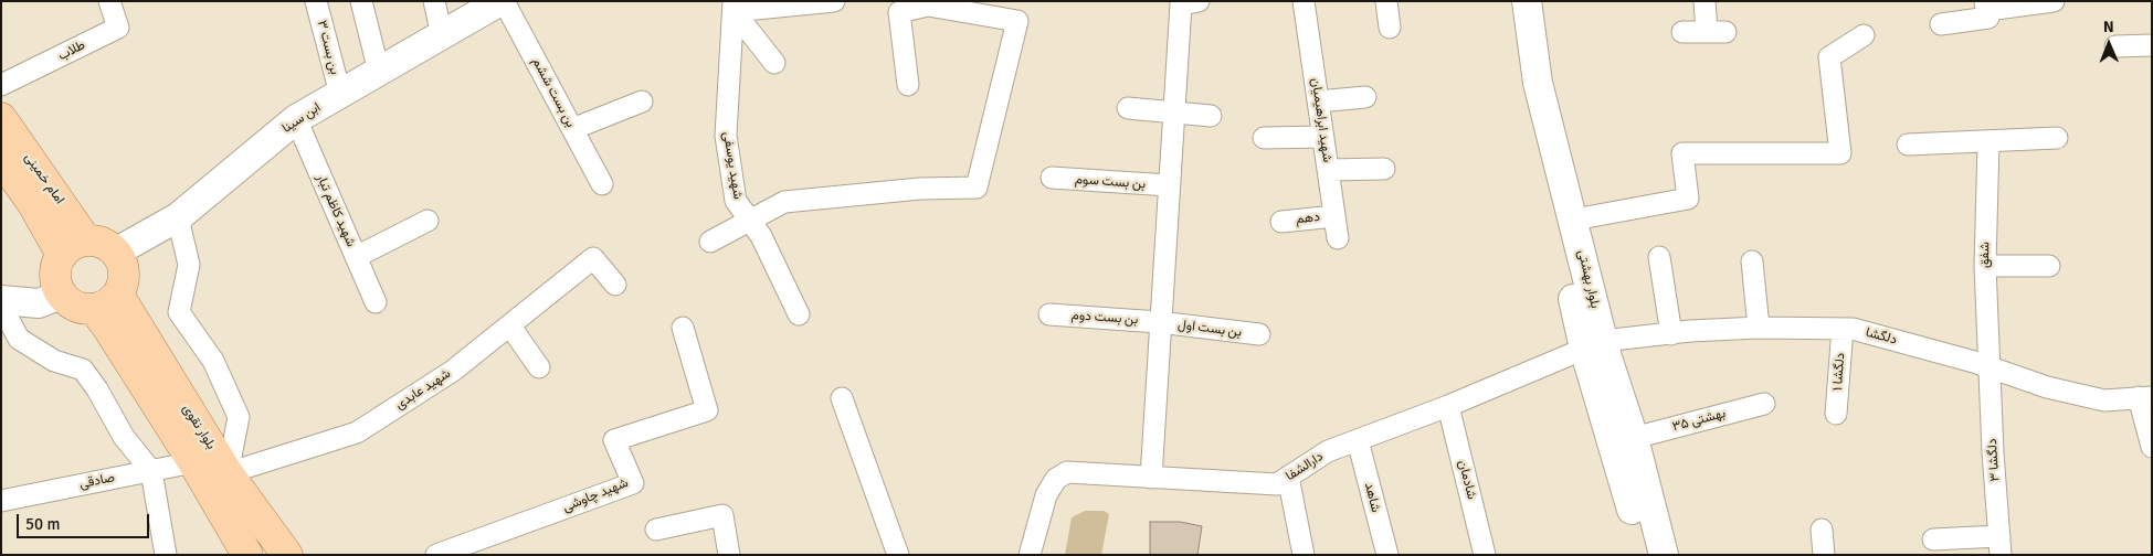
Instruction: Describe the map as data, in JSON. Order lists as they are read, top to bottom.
{
  "streets": {
    "main road": [
      "ابن سینا",
      "امام خمینی",
      "بلوار بهشتی",
      "بلوار نقوی"
    ],
    "street": [
      "بن بست ۳",
      "طلاب",
      "بن بست ششم",
      "شهید ابراهیمیان",
      "شهید یوسفی",
      "بن بست سوم",
      "شهید کاظم تبار",
      "دهم",
      "شفق",
      "بن بست دوم",
      "بن بست اول",
      "دلگشا",
      "دلگشا ۱",
      "شهید عابدی",
      "بهشتی ۳۵",
      "دلگشا ۳",
      "دارالشفا",
      "شادمان",
      "صادقی",
      "شهید چاوشی",
      "شاهد"
    ]
  },
  "crossings": [
    ["بن بست ۳", "ابن سینا"],
    ["بن بست ششم", "ابن سینا"],
    ["ابن سینا", "امام خمینی"],
    ["ابن سینا", "شهید کاظم تبار"],
    ["ابن سینا", "بلوار نقوی"],
    ["شهید ابراهیمیان", "دهم"],
    ["امام خمینی", "بلوار نقوی"],
    ["شفق", "دلگشا"],
    ["شفق", "دلگشا ۳"],
    ["بلوار بهشتی", "دلگشا"],
    ["بلوار بهشتی", "بهشتی ۳۵"],
    ["بلوار بهشتی", "دارالشفا"],
    ["بن بست دوم", "بن بست اول"],
    ["دلگشا", "دلگشا ۱"],
    ["دلگشا", "دلگشا ۳"],
    ["دلگشا", "دارالشفا"],
    ["شهید عابدی", "بلوار نقوی"],
    ["بلوار نقوی", "صادقی"],
    ["دارالشفا", "شادمان"],
    ["دارالشفا", "شاهد"]
  ],
  "scale_bar": "50 m",
  "north": "top"
}
